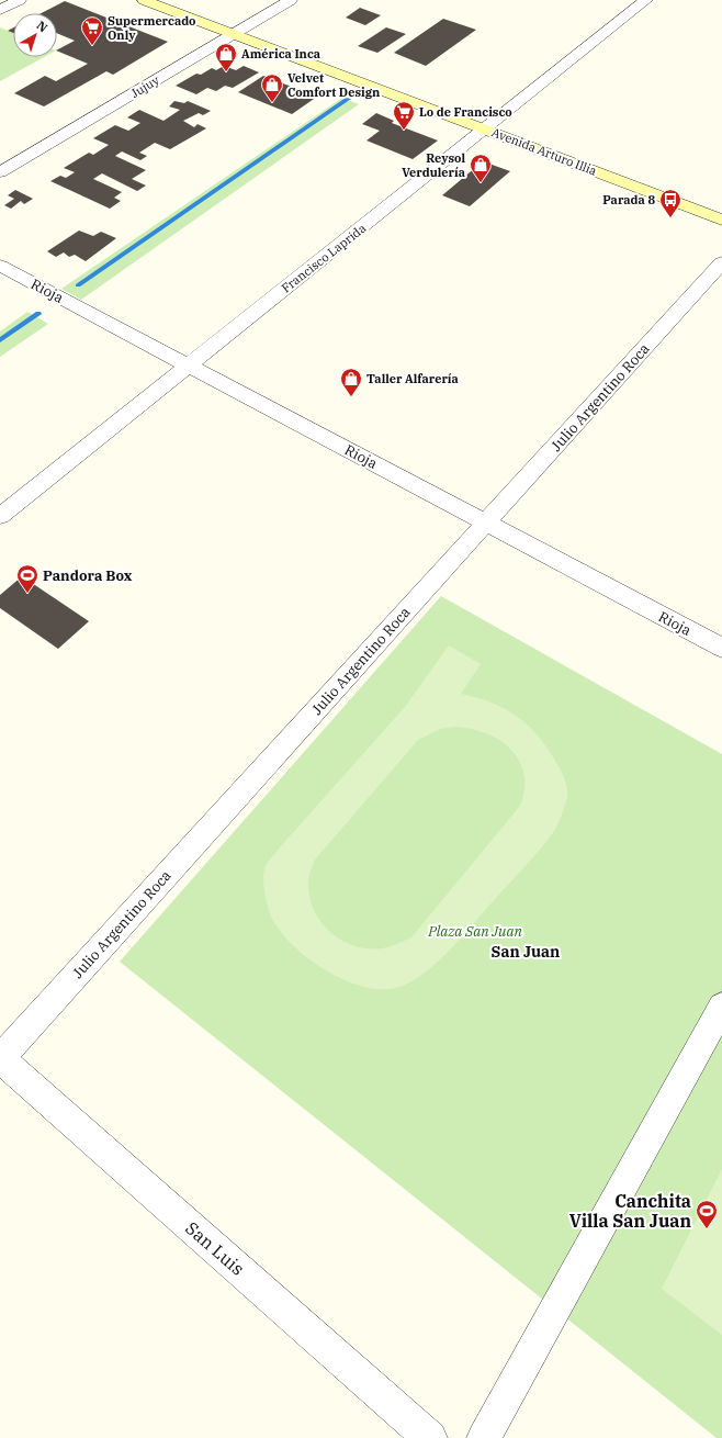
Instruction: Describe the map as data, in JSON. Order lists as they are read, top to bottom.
{
  "streets": {
    "main road": ["Avenida Arturo Illia"],
    "street": [
      "Jujuy",
      "Francisco Laprida",
      "Rioja",
      "Julio Argentino Roca",
      "San Luis"
    ]
  },
  "crossings": [
    ["Jujuy", "Avenida Arturo Illia"],
    ["Avenida Arturo Illia", "Francisco Laprida"],
    ["Francisco Laprida", "Rioja"],
    ["Rioja", "Julio Argentino Roca"],
    ["Julio Argentino Roca", "San Luis"]
  ],
  "districts": ["San Juan"],
  "parks": ["Plaza San Juan"],
  "places": {
    "supermarket": ["Supermercado Only", "Lo de Francisco"],
    "shop": [
      "América Inca",
      "Velvet Comfort Design",
      "Reysol Verdulería",
      "Taller Alfarería"
    ],
    "bus stop": ["Parada 8"],
    "sports": ["Pandora Box", "Canchita Villa San Juan"]
  },
  "north": "top right"
}
